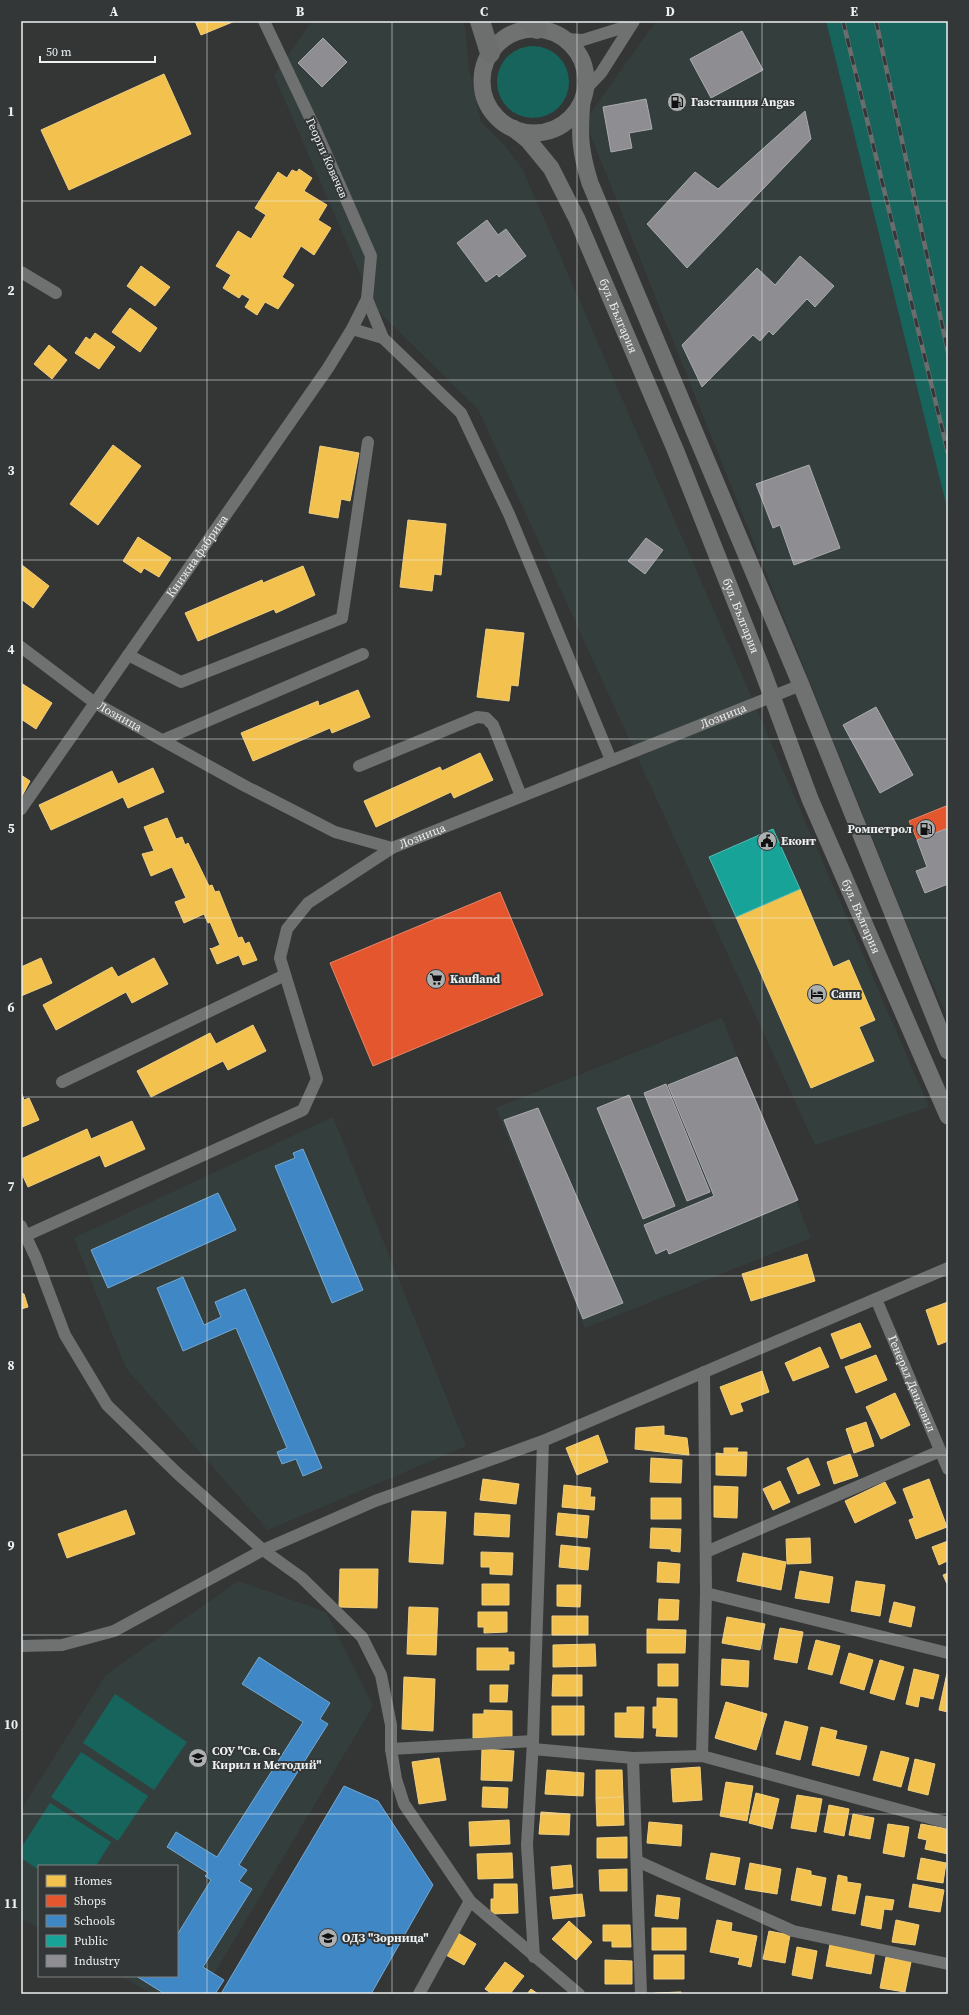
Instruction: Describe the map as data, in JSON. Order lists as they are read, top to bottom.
{
  "streets": {
    "main road": ["бул. България"],
    "street": [
      "Георги Ковачев",
      "Книжна фабрика",
      "Лозница",
      "Генерал Дандевил"
    ]
  },
  "crossings": [
    ["Георги Ковачев", "Книжна фабрика"],
    ["бул. България", "Лозница"],
    ["Книжна фабрика", "Лозница"]
  ],
  "places": {
    "fuel station": ["Газстанция Angas", "Ромпетрол"],
    "public building": ["Еконт"],
    "supermarket": ["Kaufland"],
    "hotel": ["Сани"],
    "school or university": ["СОУ \"Св. Св. Кирил и Методий\"", "ОДЗ \"Зорница\""]
  },
  "legend": [
    "Homes",
    "Shops",
    "Schools",
    "Public",
    "Industry"
  ],
  "scale_bar": "50 m",
  "grid": {
    "columns": [
      "A",
      "B",
      "C",
      "D",
      "E"
    ],
    "rows": [
      "1",
      "2",
      "3",
      "4",
      "5",
      "6",
      "7",
      "8",
      "9",
      "10",
      "11"
    ]
  }
}
